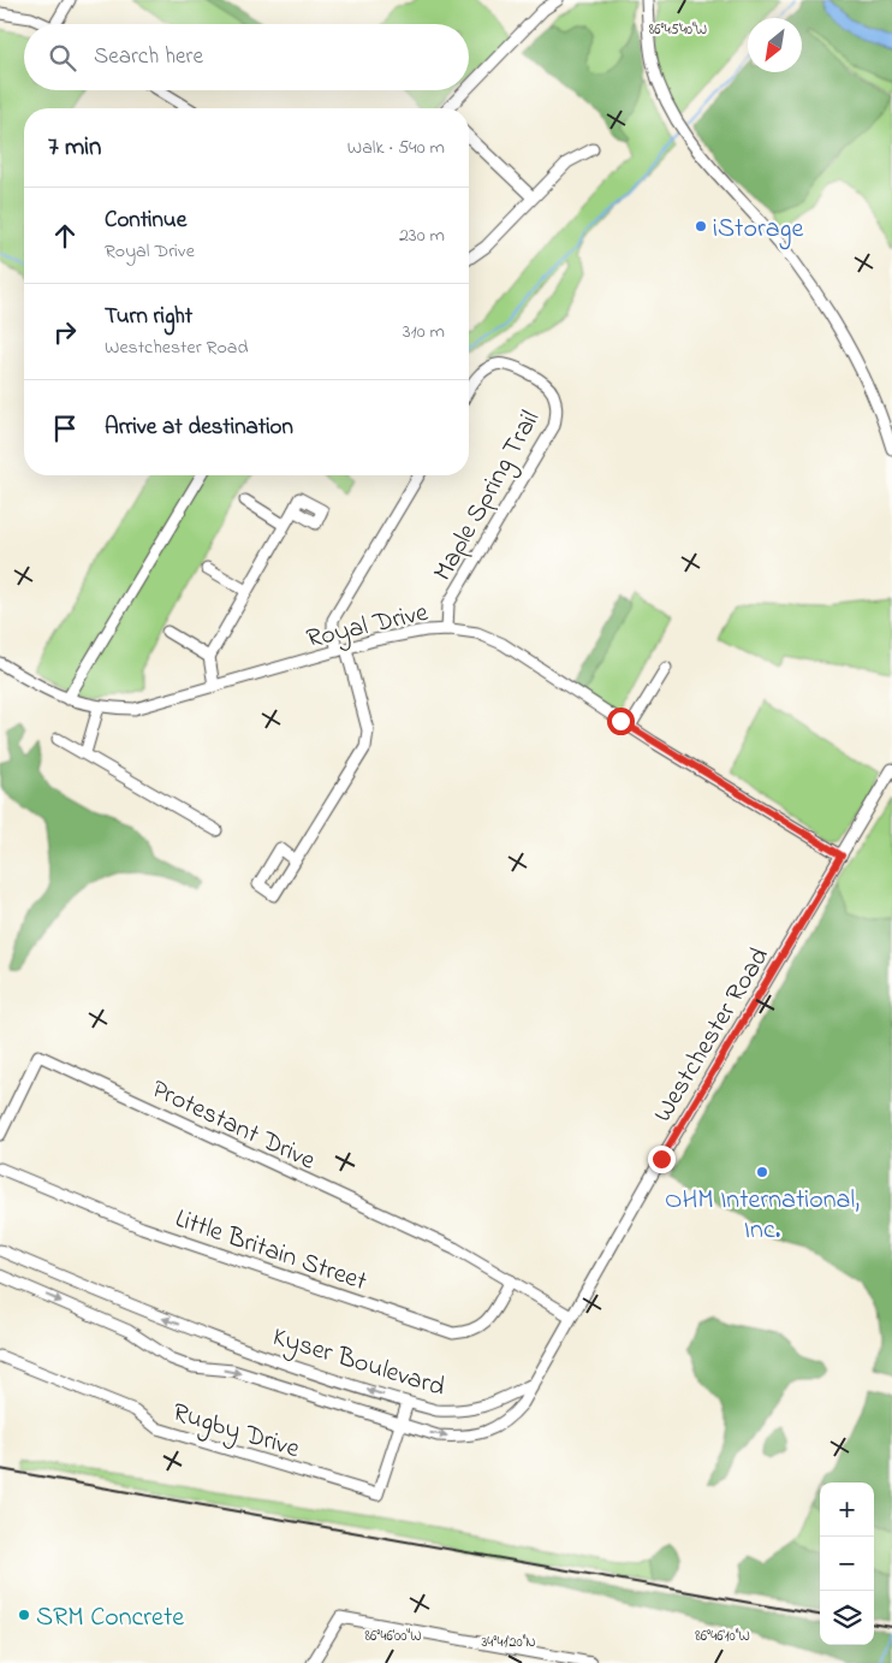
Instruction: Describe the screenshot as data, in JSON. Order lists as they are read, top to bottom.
{
  "streets": {
    "street": [
      "Maple Spring Trail",
      "Royal Drive",
      "Westchester Road",
      "Protestant Drive",
      "Little Britain Street",
      "Kyser Boulevard",
      "Rugby Drive"
    ]
  },
  "crossings": [
    ["Maple Spring Trail", "Royal Drive"],
    ["Royal Drive", "Westchester Road"],
    ["Westchester Road", "Protestant Drive"],
    ["Westchester Road", "Kyser Boulevard"],
    ["Protestant Drive", "Little Britain Street"],
    ["Kyser Boulevard", "Rugby Drive"]
  ],
  "places": ["iStorage", "OHM International, Inc.", "SRM Concrete"],
  "north": "bottom left",
  "page": {
    "search": "Search here",
    "heading": ["7 min", "Walk · 540 m"],
    "list": [
      ["Continue", "Royal Drive", "230 m"],
      ["Turn right", "Westchester Road", "310 m"],
      "Arrive at destination"
    ],
    "map_buttons": ["+", "−"]
  },
  "coordinates": [
    "86°45'40\"W",
    "86°46'00\"W",
    "86°46'10\"W",
    "34°41'20\"N"
  ]
}
